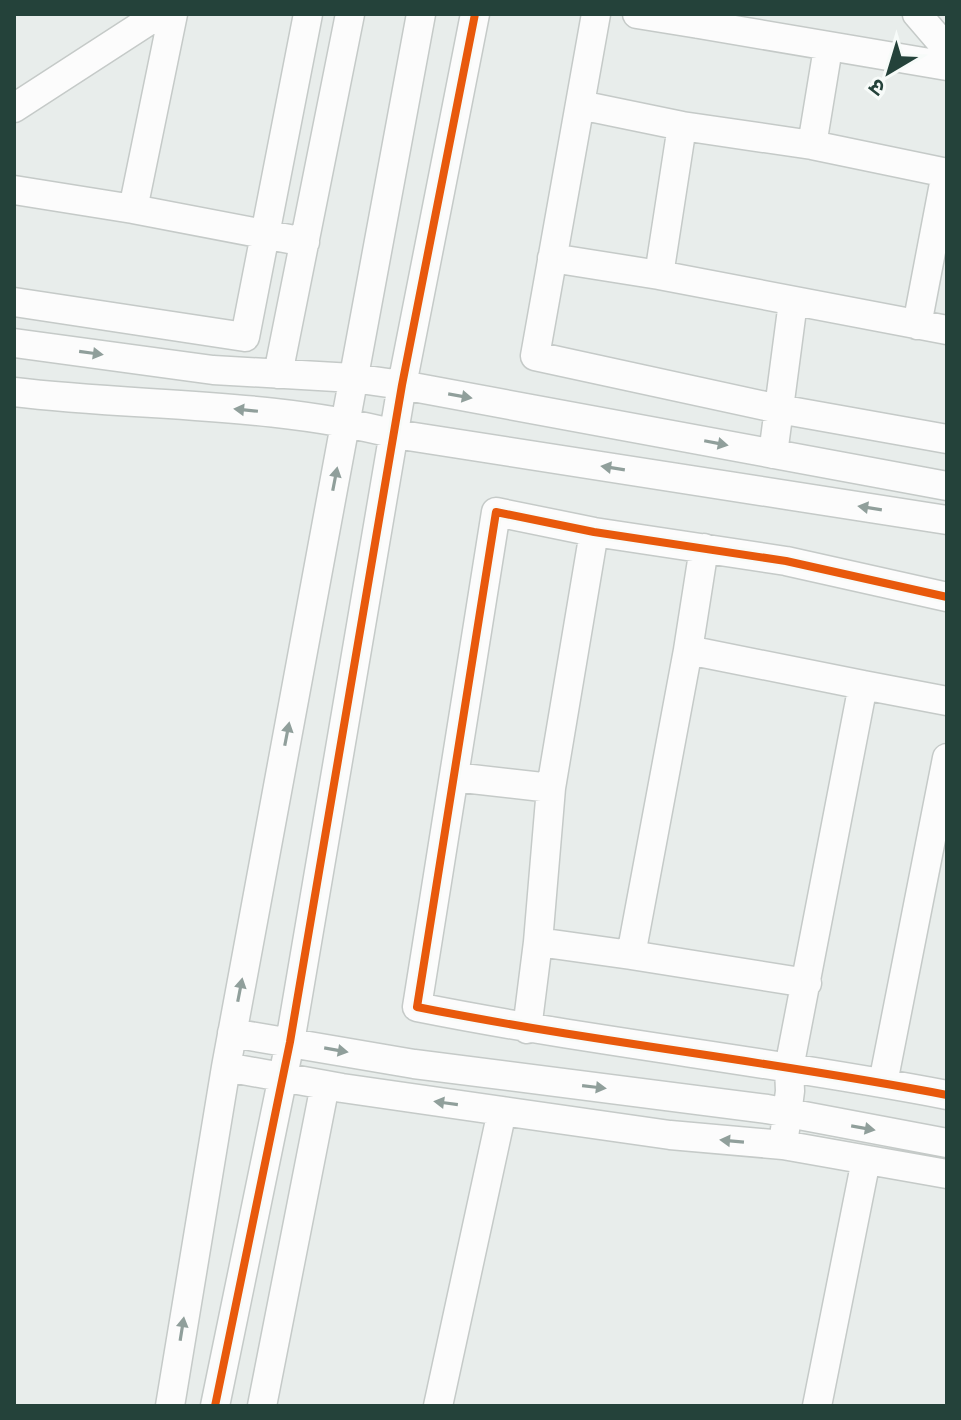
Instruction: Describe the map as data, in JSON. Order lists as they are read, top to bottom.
{
  "north": "bottom left"
}
